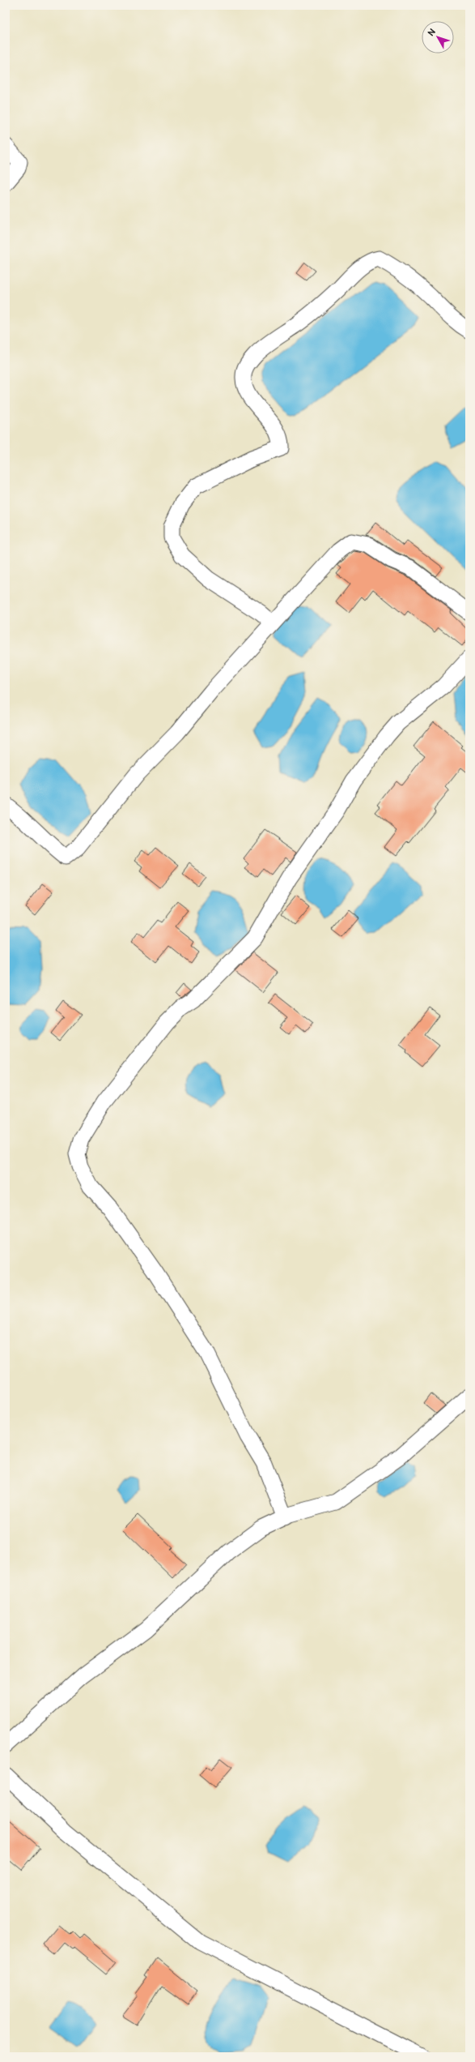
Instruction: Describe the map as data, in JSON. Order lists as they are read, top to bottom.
{
  "north": "top left"
}
